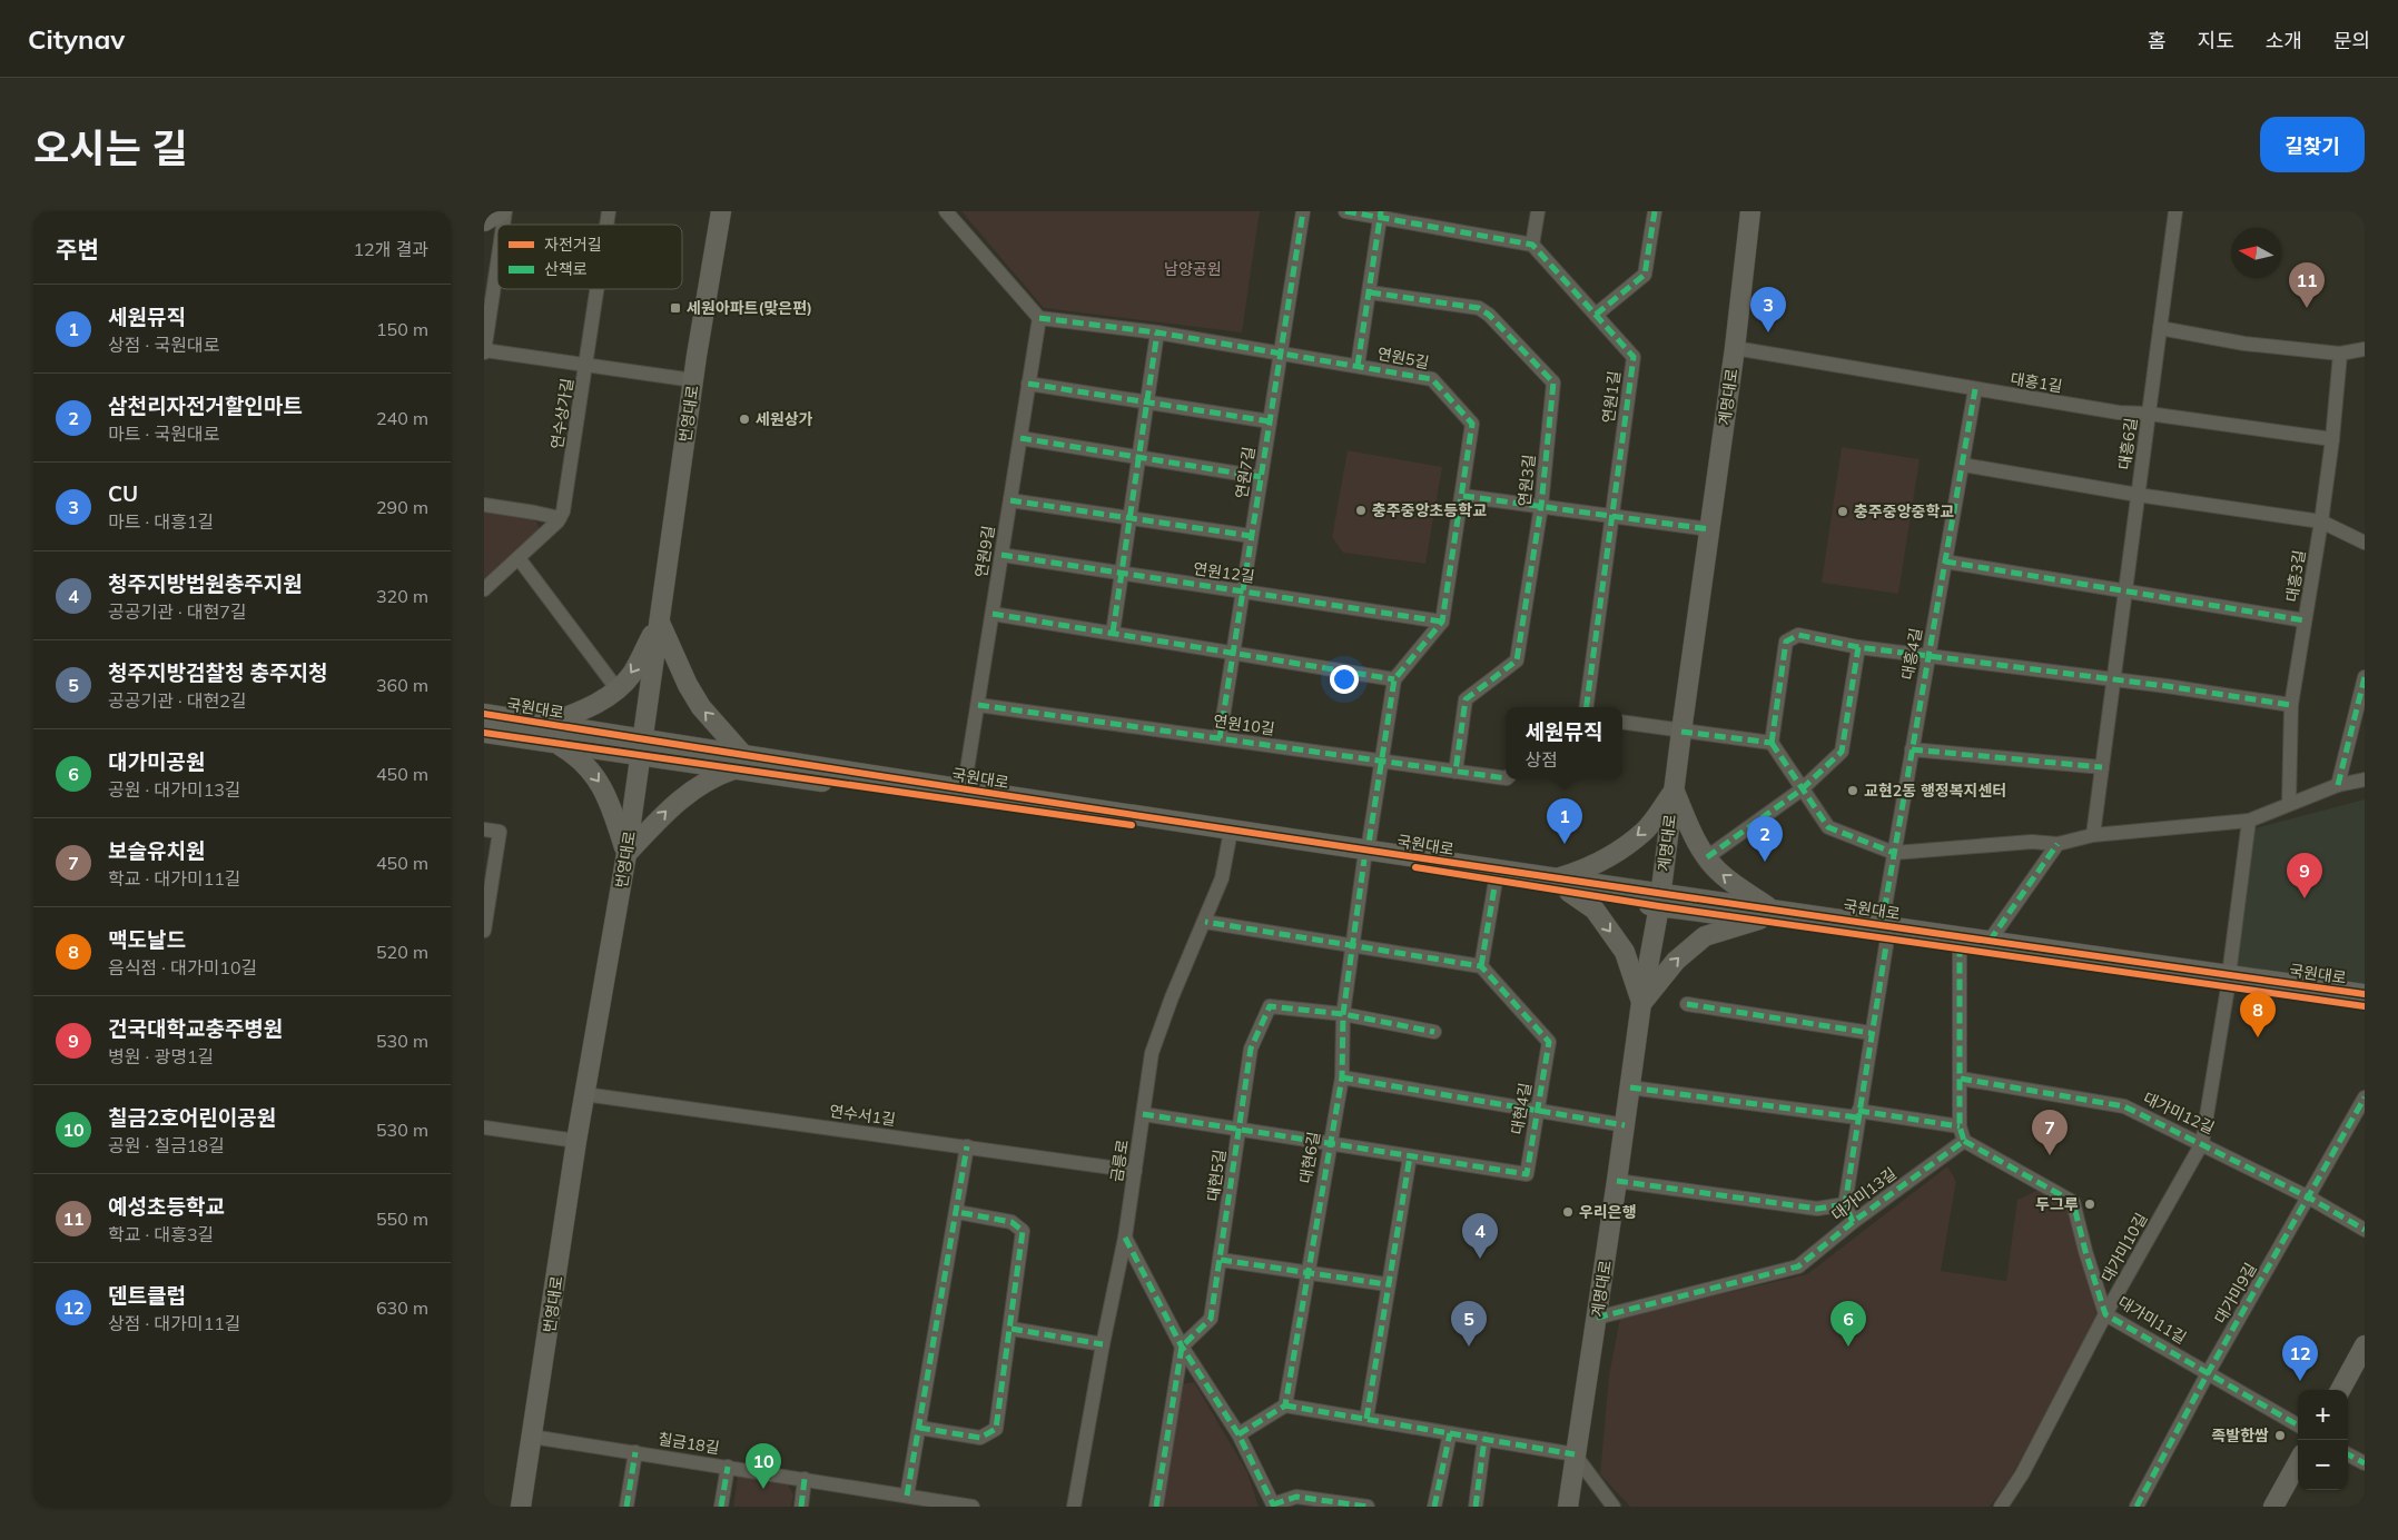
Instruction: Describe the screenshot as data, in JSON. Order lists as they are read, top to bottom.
{
  "streets": {
    "street": [
      "연원5길",
      "대흥1길",
      "연원1길",
      "계명대로",
      "연수상가길",
      "번영대로",
      "대흥6길",
      "연원7길",
      "연원3길",
      "연원9길",
      "연원12길",
      "대흥3길",
      "대흥4길",
      "국원대로",
      "연원10길",
      "대현4길",
      "대가미12길",
      "연수서1길",
      "대현6길",
      "금릉로",
      "대현5길",
      "대가미13길",
      "대가미10길",
      "대가미9길",
      "대가미11길",
      "칠금18길"
    ]
  },
  "crossings": [
    ["연원5길", "연원7길"],
    ["연원5길", "연원9길"],
    ["연원5길", "연원12길"],
    ["대흥1길", "계명대로"],
    ["대흥1길", "대흥6길"],
    ["대흥1길", "대흥3길"],
    ["대흥1길", "대흥4길"],
    ["계명대로", "국원대로"],
    ["계명대로", "대가미13길"],
    ["번영대로", "국원대로"],
    ["번영대로", "연수서1길"],
    ["번영대로", "칠금18길"],
    ["연원7길", "연원12길"],
    ["연원7길", "연원10길"],
    ["연원3길", "연원10길"],
    ["연원9길", "연원12길"],
    ["연원9길", "국원대로"],
    ["연원9길", "연원10길"],
    ["대흥4길", "국원대로"],
    ["국원대로", "대현6길"],
    ["국원대로", "금릉로"],
    ["국원대로", "대가미10길"],
    ["대현4길", "대현6길"],
    ["대현4길", "금릉로"],
    ["대현4길", "대현5길"],
    ["대가미12길", "대가미10길"],
    ["대가미12길", "대가미9길"],
    ["연수서1길", "금릉로"],
    ["대현6길", "대현5길"],
    ["대가미13길", "대가미11길"],
    ["대가미10길", "대가미11길"],
    ["대가미9길", "대가미11길"]
  ],
  "parks": ["남양공원"],
  "places": {
    "transit": ["세원아파트(맞은편)"],
    "other": [
      "세원상가",
      "충주중앙초등학교",
      "충주중앙중학교",
      "교현2동 행정복지센터",
      "두그루",
      "우리은행",
      "족발한쌈"
    ]
  },
  "legend": ["자전거길", "산책로"],
  "north": "left",
  "page": {
    "header": "Citynav",
    "nav": [
      "홈",
      "지도",
      "소개",
      "문의"
    ],
    "title": "오시는 길",
    "buttons": "길찾기",
    "heading": ["주변", "12개 결과"],
    "pins": [
      "11",
      "3",
      "1",
      "2",
      "9",
      "8",
      "7",
      "4",
      "5",
      "6",
      "12",
      "10"
    ],
    "list": [
      {
        "mark": "1",
        "name": "세원뮤직",
        "note": "상점 · 국원대로",
        "value": "150 m"
      },
      {
        "mark": "2",
        "name": "삼천리자전거할인마트",
        "note": "마트 · 국원대로",
        "value": "240 m"
      },
      {
        "mark": "3",
        "name": "CU",
        "note": "마트 · 대흥1길",
        "value": "290 m"
      },
      {
        "mark": "4",
        "name": "청주지방법원충주지원",
        "note": "공공기관 · 대현7길",
        "value": "320 m"
      },
      {
        "mark": "5",
        "name": "청주지방검찰청 충주지청",
        "note": "공공기관 · 대현2길",
        "value": "360 m"
      },
      {
        "mark": "6",
        "name": "대가미공원",
        "note": "공원 · 대가미13길",
        "value": "450 m"
      },
      {
        "mark": "7",
        "name": "보슬유치원",
        "note": "학교 · 대가미11길",
        "value": "450 m"
      },
      {
        "mark": "8",
        "name": "맥도날드",
        "note": "음식점 · 대가미10길",
        "value": "520 m"
      },
      {
        "mark": "9",
        "name": "건국대학교충주병원",
        "note": "병원 · 광명1길",
        "value": "530 m"
      },
      {
        "mark": "10",
        "name": "칠금2호어린이공원",
        "note": "공원 · 칠금18길",
        "value": "530 m"
      },
      {
        "mark": "11",
        "name": "예성초등학교",
        "note": "학교 · 대흥3길",
        "value": "550 m"
      },
      {
        "mark": "12",
        "name": "덴트클럽",
        "note": "상점 · 대가미11길",
        "value": "630 m"
      }
    ],
    "popup": ["세원뮤직", "상점"],
    "map_buttons": ["+", "−"]
  }
}
